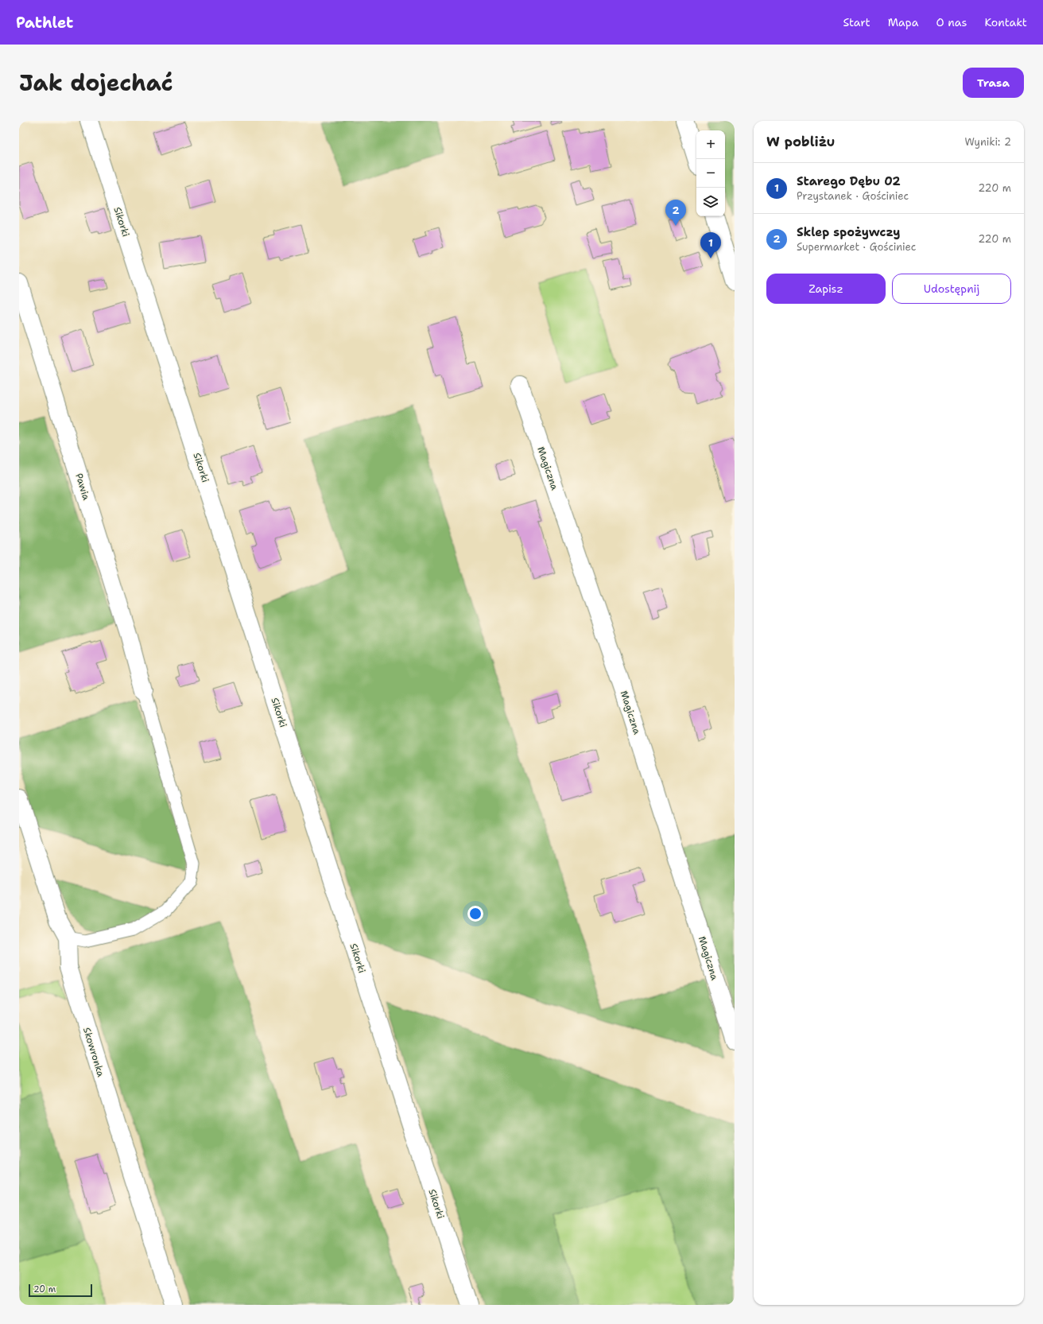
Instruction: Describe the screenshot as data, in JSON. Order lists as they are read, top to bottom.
{
  "streets": {
    "street": [
      "Sikorki",
      "Magiczna",
      "Pawia",
      "Skowronka"
    ]
  },
  "scale_bar": "20 m",
  "page": {
    "header": "Pathlet",
    "nav": [
      "Start",
      "Mapa",
      "O nas",
      "Kontakt"
    ],
    "title": "Jak dojechać",
    "buttons": [
      "Trasa",
      ["Zapisz", "Udostępnij"]
    ],
    "heading": ["W pobliżu", "Wyniki: 2"],
    "map_buttons": ["+", "−"],
    "list": [
      {
        "mark": "1",
        "name": "Starego Dębu 02",
        "note": "Przystanek · Gościniec",
        "value": "220 m"
      },
      {
        "mark": "2",
        "name": "Sklep spożywczy",
        "note": "Supermarket · Gościniec",
        "value": "220 m"
      }
    ],
    "pins": ["2", "1"],
    "scale": "20 m"
  }
}
